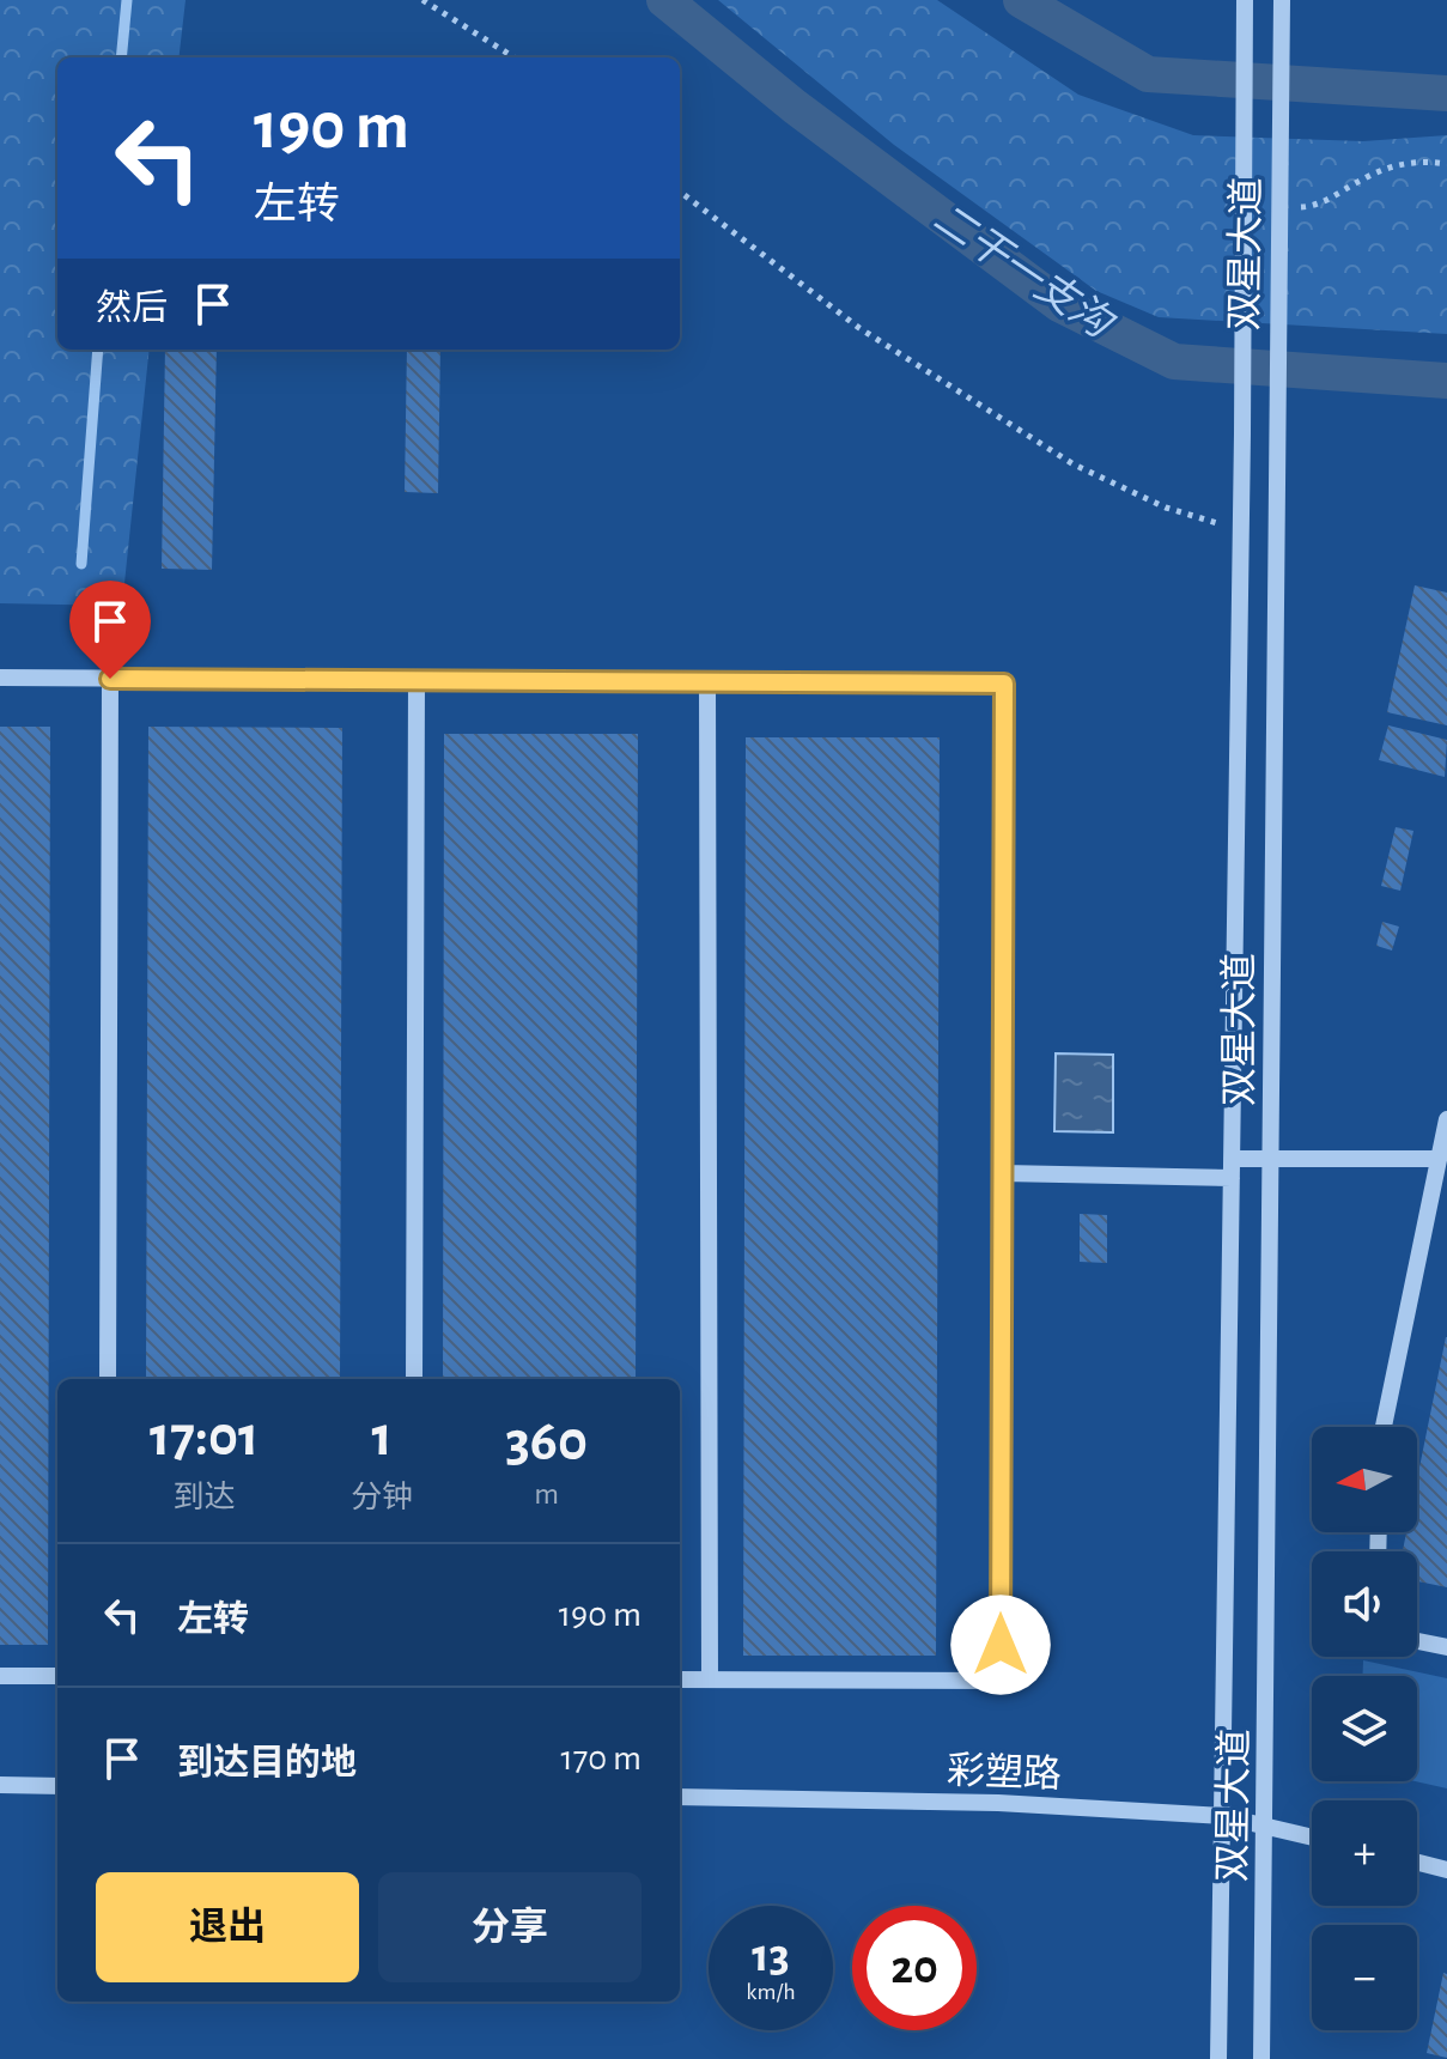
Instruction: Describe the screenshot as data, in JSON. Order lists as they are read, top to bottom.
{
  "streets": {
    "street": ["双星大道", "彩塑路"]
  },
  "crossings": [
    ["双星大道", "彩塑路"]
  ],
  "water": ["二干一支沟"],
  "north": "left",
  "page": {
    "turn": ["190 m", "左转"],
    "then": "然后",
    "eta": [
      "17:01",
      "到达",
      "1",
      "分钟",
      "360",
      "m"
    ],
    "map_buttons": ["+", "−"],
    "list": [
      {
        "name": "左转",
        "value": "190 m"
      },
      {
        "name": "到达目的地",
        "value": "170 m"
      }
    ],
    "buttons": ["退出", "分享"],
    "speed": "13 km/h",
    "limit": "20"
  }
}
